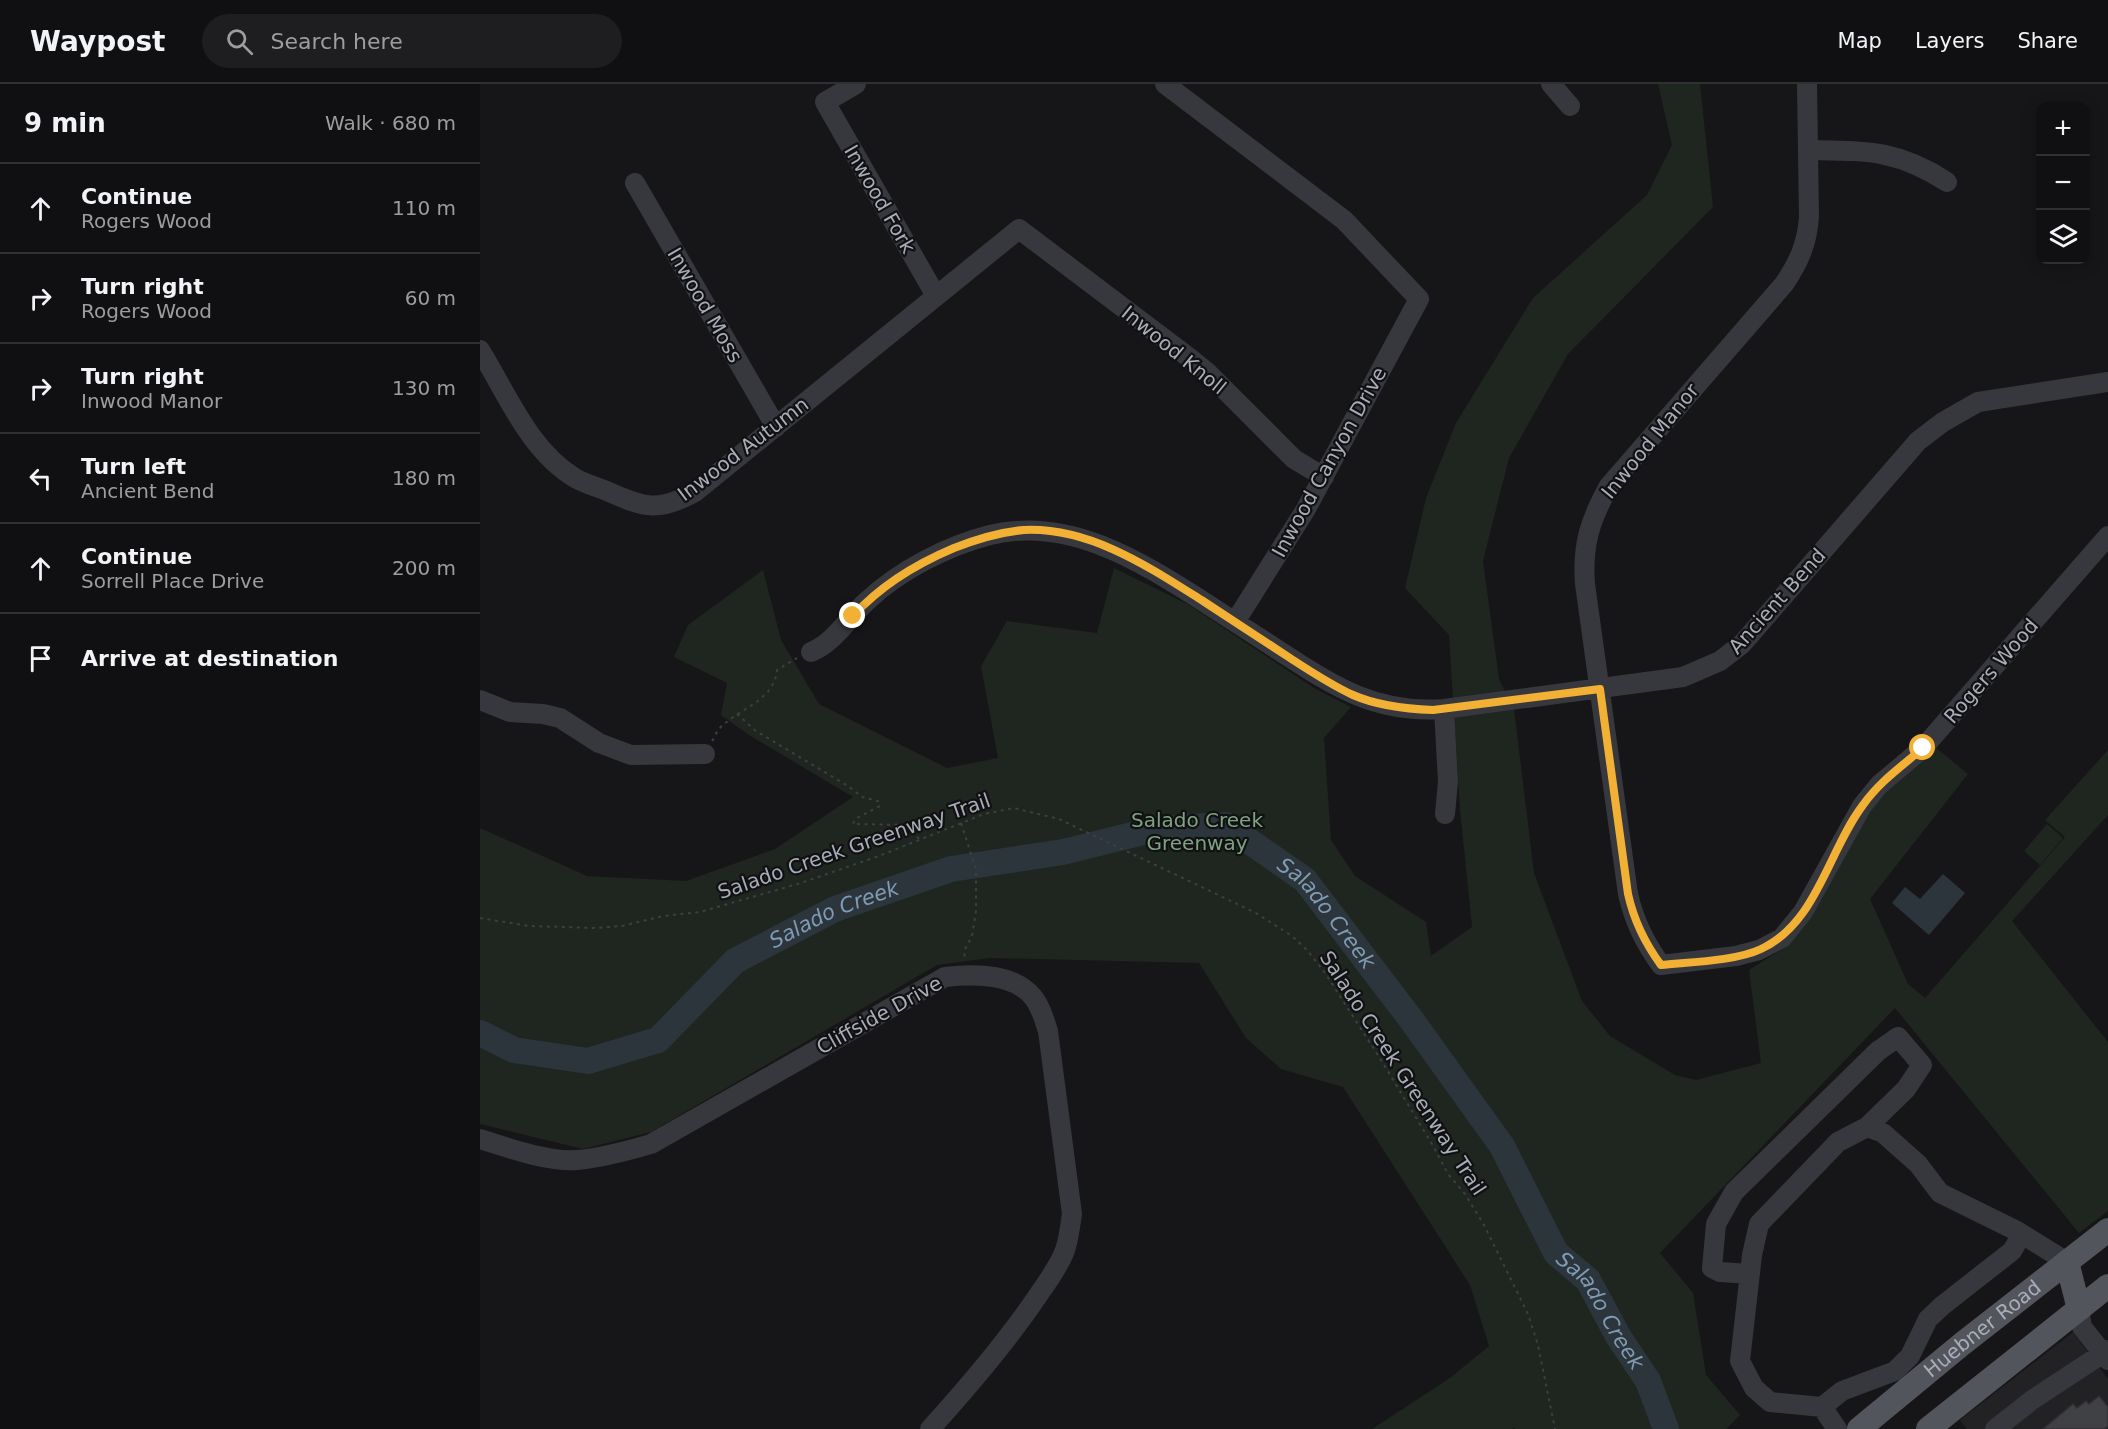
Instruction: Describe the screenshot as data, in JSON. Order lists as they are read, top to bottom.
{
  "streets": {
    "main road": ["Huebner Road"],
    "street": [
      "Inwood Fork",
      "Inwood Moss",
      "Inwood Knoll",
      "Inwood Manor",
      "Inwood Autumn",
      "Inwood Canyon Drive",
      "Ancient Bend",
      "Rogers Wood",
      "Cliffside Drive"
    ],
    "path": ["Salado Creek Greenway Trail"]
  },
  "crossings": [
    ["Inwood Fork", "Inwood Autumn"],
    ["Inwood Moss", "Inwood Autumn"],
    ["Inwood Knoll", "Inwood Autumn"],
    ["Inwood Knoll", "Inwood Canyon Drive"],
    ["Inwood Manor", "Ancient Bend"],
    ["Inwood Manor", "Rogers Wood"],
    ["Inwood Canyon Drive", "Ancient Bend"]
  ],
  "water": ["Salado Creek"],
  "parks": ["Salado Creek Greenway"],
  "page": {
    "header": "Waypost",
    "search": "Search here",
    "nav": ["Map", "Layers", "Share"],
    "heading": ["9 min", "Walk · 680 m"],
    "map_buttons": ["+", "−"],
    "list": [
      ["Continue", "Rogers Wood", "110 m"],
      ["Turn right", "Rogers Wood", "60 m"],
      ["Turn right", "Inwood Manor", "130 m"],
      ["Turn left", "Ancient Bend", "180 m"],
      ["Continue", "Sorrell Place Drive", "200 m"],
      "Arrive at destination"
    ]
  }
}
